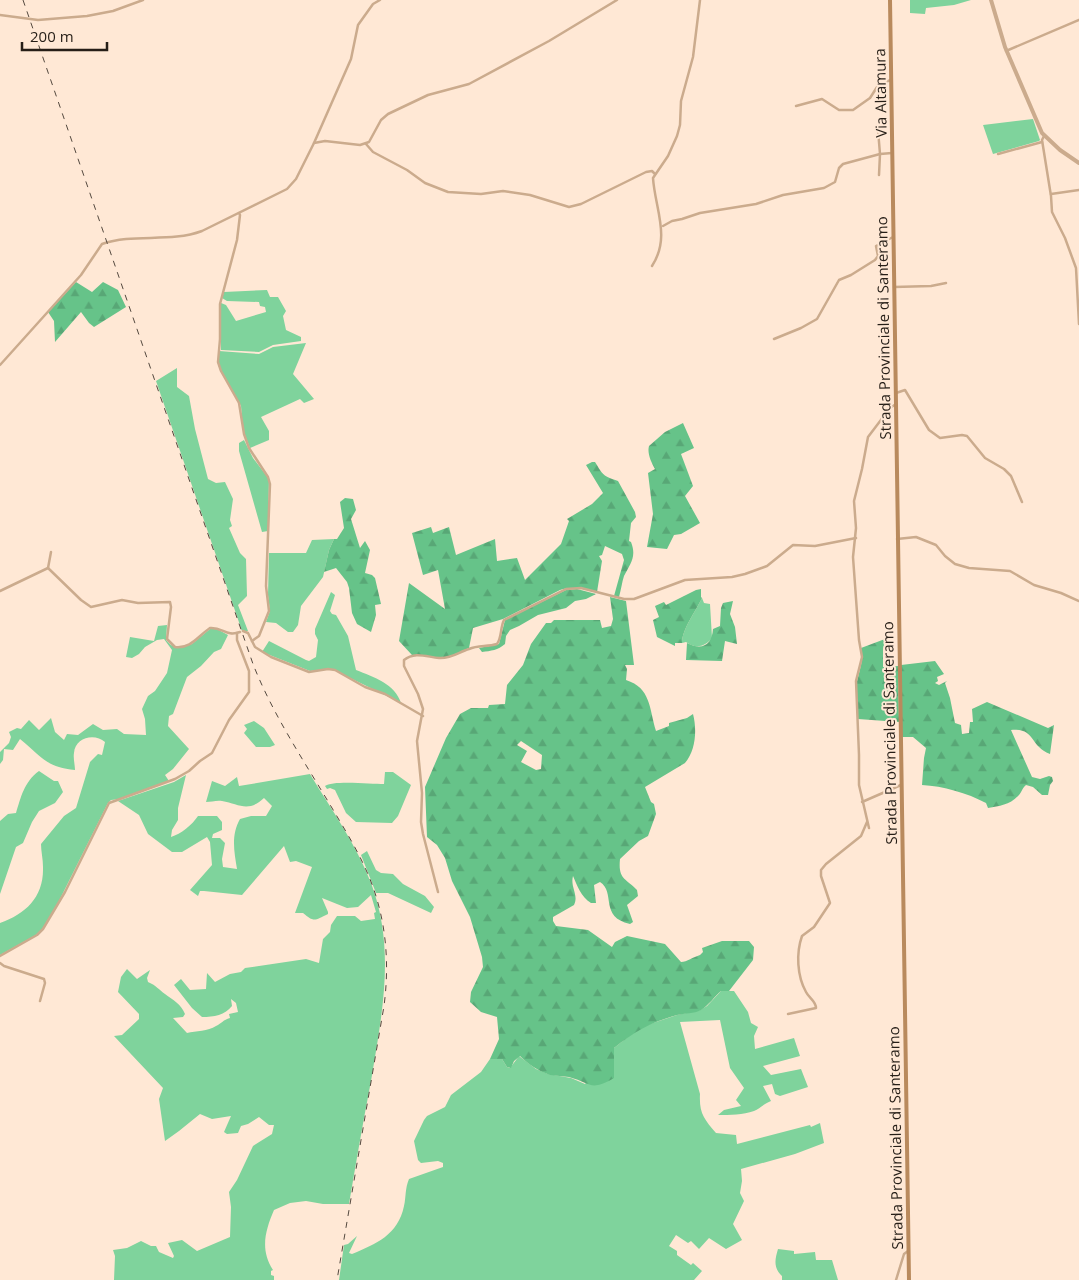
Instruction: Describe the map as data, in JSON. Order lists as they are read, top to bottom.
{
  "streets": {
    "main road": ["Via Altamura", "Strada Provinciale di Santeramo"]
  },
  "crossings": [
    ["Via Altamura", "Strada Provinciale di Santeramo"]
  ],
  "scale_bar": "200 m"
}
